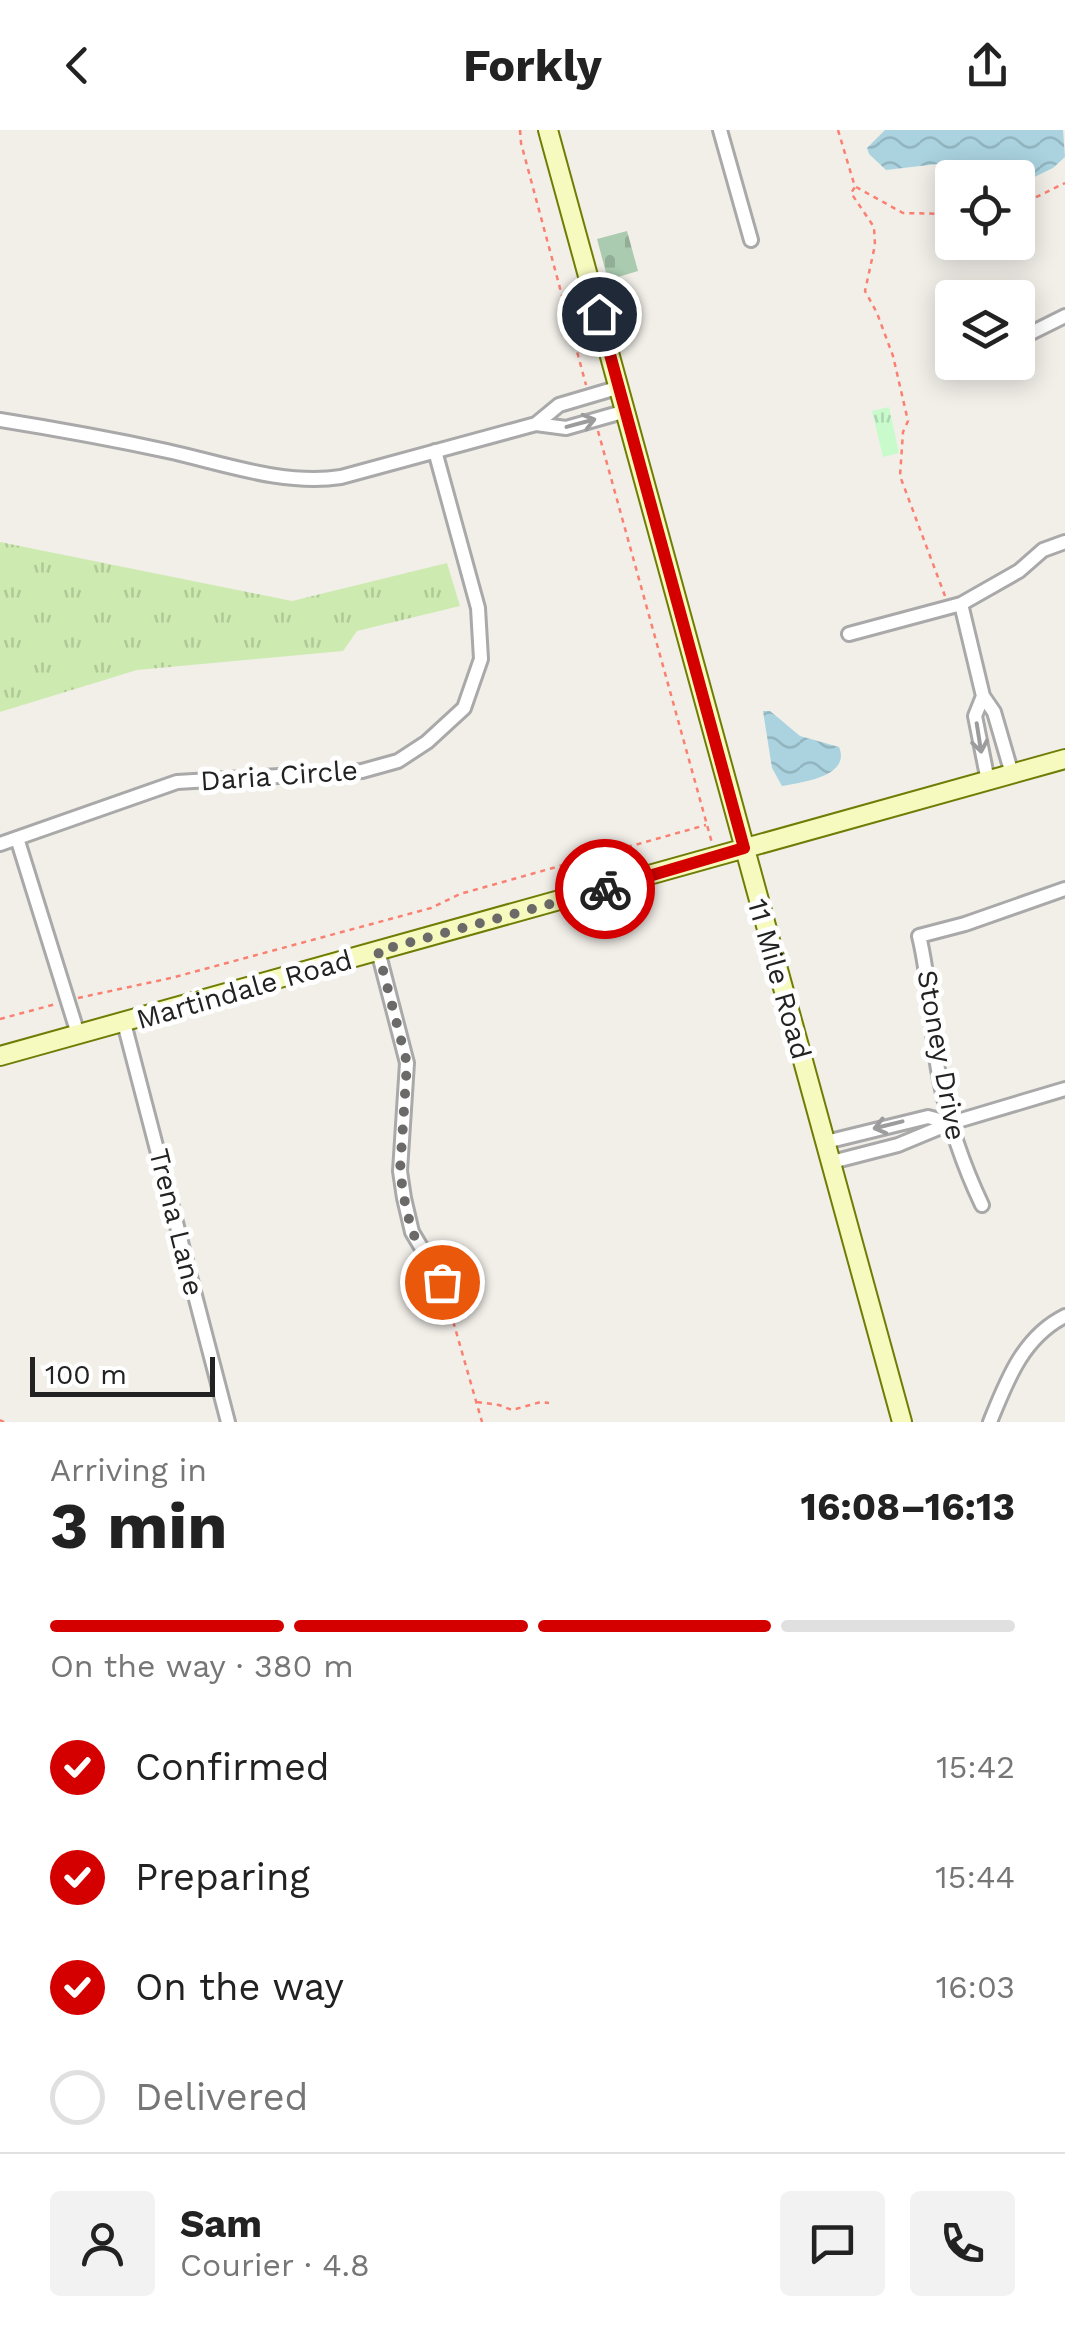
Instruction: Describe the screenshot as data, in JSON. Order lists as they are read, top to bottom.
{
  "streets": {
    "street": [
      "Daria Circle",
      "11 Mile Road",
      "Martindale Road",
      "Stoney Drive",
      "Trena Lane"
    ]
  },
  "crossings": [
    ["11 Mile Road", "Martindale Road"],
    ["Martindale Road", "Trena Lane"]
  ],
  "scale_bar": "100 m",
  "page": {
    "header": "Forkly",
    "scale": "100 m",
    "heading": ["3 min", "Arriving in", "16:08–16:13"],
    "panel": ["Sam", "Courier · 4.8"],
    "bar": "On the way · 380 m",
    "list": [
      ["Confirmed", "15:42"],
      ["Preparing", "15:44"],
      ["On the way", "16:03"],
      "Delivered"
    ]
  }
}
